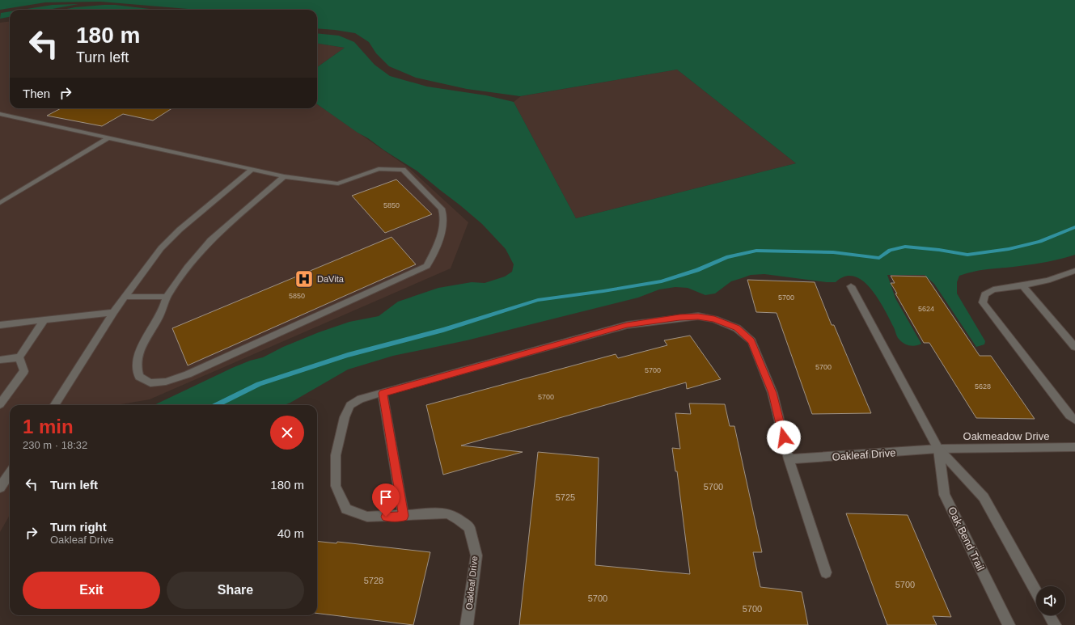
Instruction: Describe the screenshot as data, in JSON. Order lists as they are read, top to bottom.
{
  "streets": {
    "street": ["Oakmeadow Drive", "Oakleaf Drive", "Oak Bend Trail"]
  },
  "crossings": [
    ["Oakmeadow Drive", "Oakleaf Drive"],
    ["Oakmeadow Drive", "Oak Bend Trail"],
    ["Oakleaf Drive", "Oak Bend Trail"]
  ],
  "places": {
    "hospital": ["DaVita"]
  },
  "house_numbers": [
    "5850",
    "5850",
    "5700",
    "5624",
    "5700",
    "5700",
    "5628",
    "5700",
    "5700",
    "5725",
    "5728",
    "5700",
    "5700",
    "5700"
  ],
  "page": {
    "turn": ["180 m", "Turn left"],
    "then": "Then",
    "heading": ["1 min", "230 m · 18:32"],
    "list": [
      {
        "name": "Turn left",
        "value": "180 m"
      },
      {
        "name": "Turn right",
        "note": "Oakleaf Drive",
        "value": "40 m"
      }
    ],
    "buttons": ["Exit", "Share"]
  }
}
